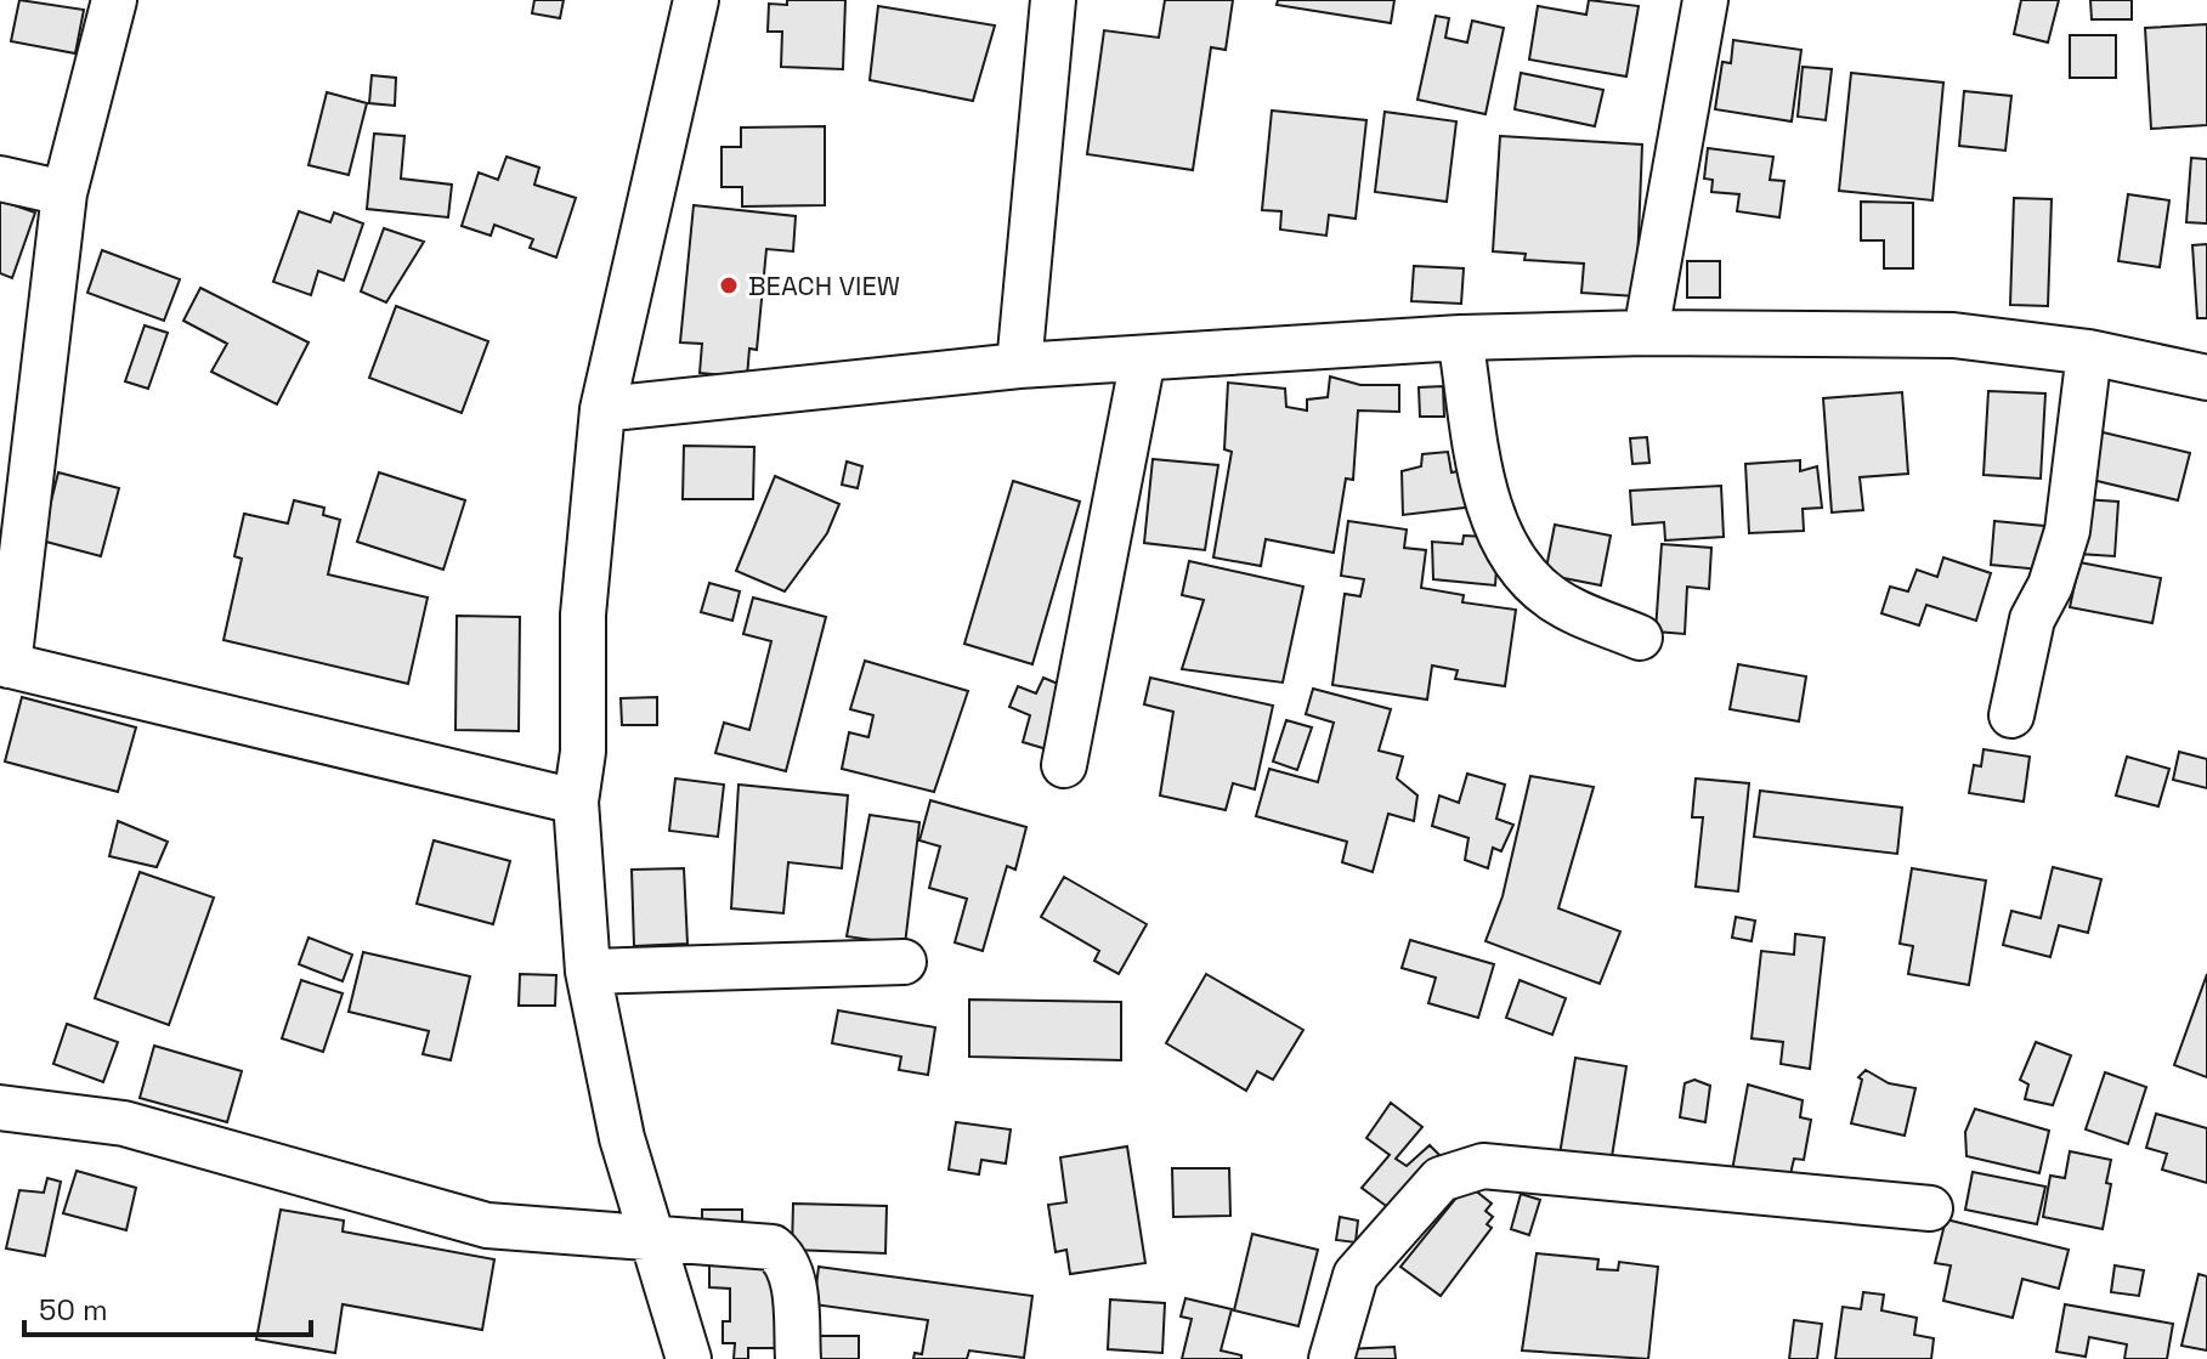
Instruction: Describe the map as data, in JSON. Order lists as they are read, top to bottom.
{
  "places": ["BEACH VIEW"],
  "scale_bar": "50 m"
}
